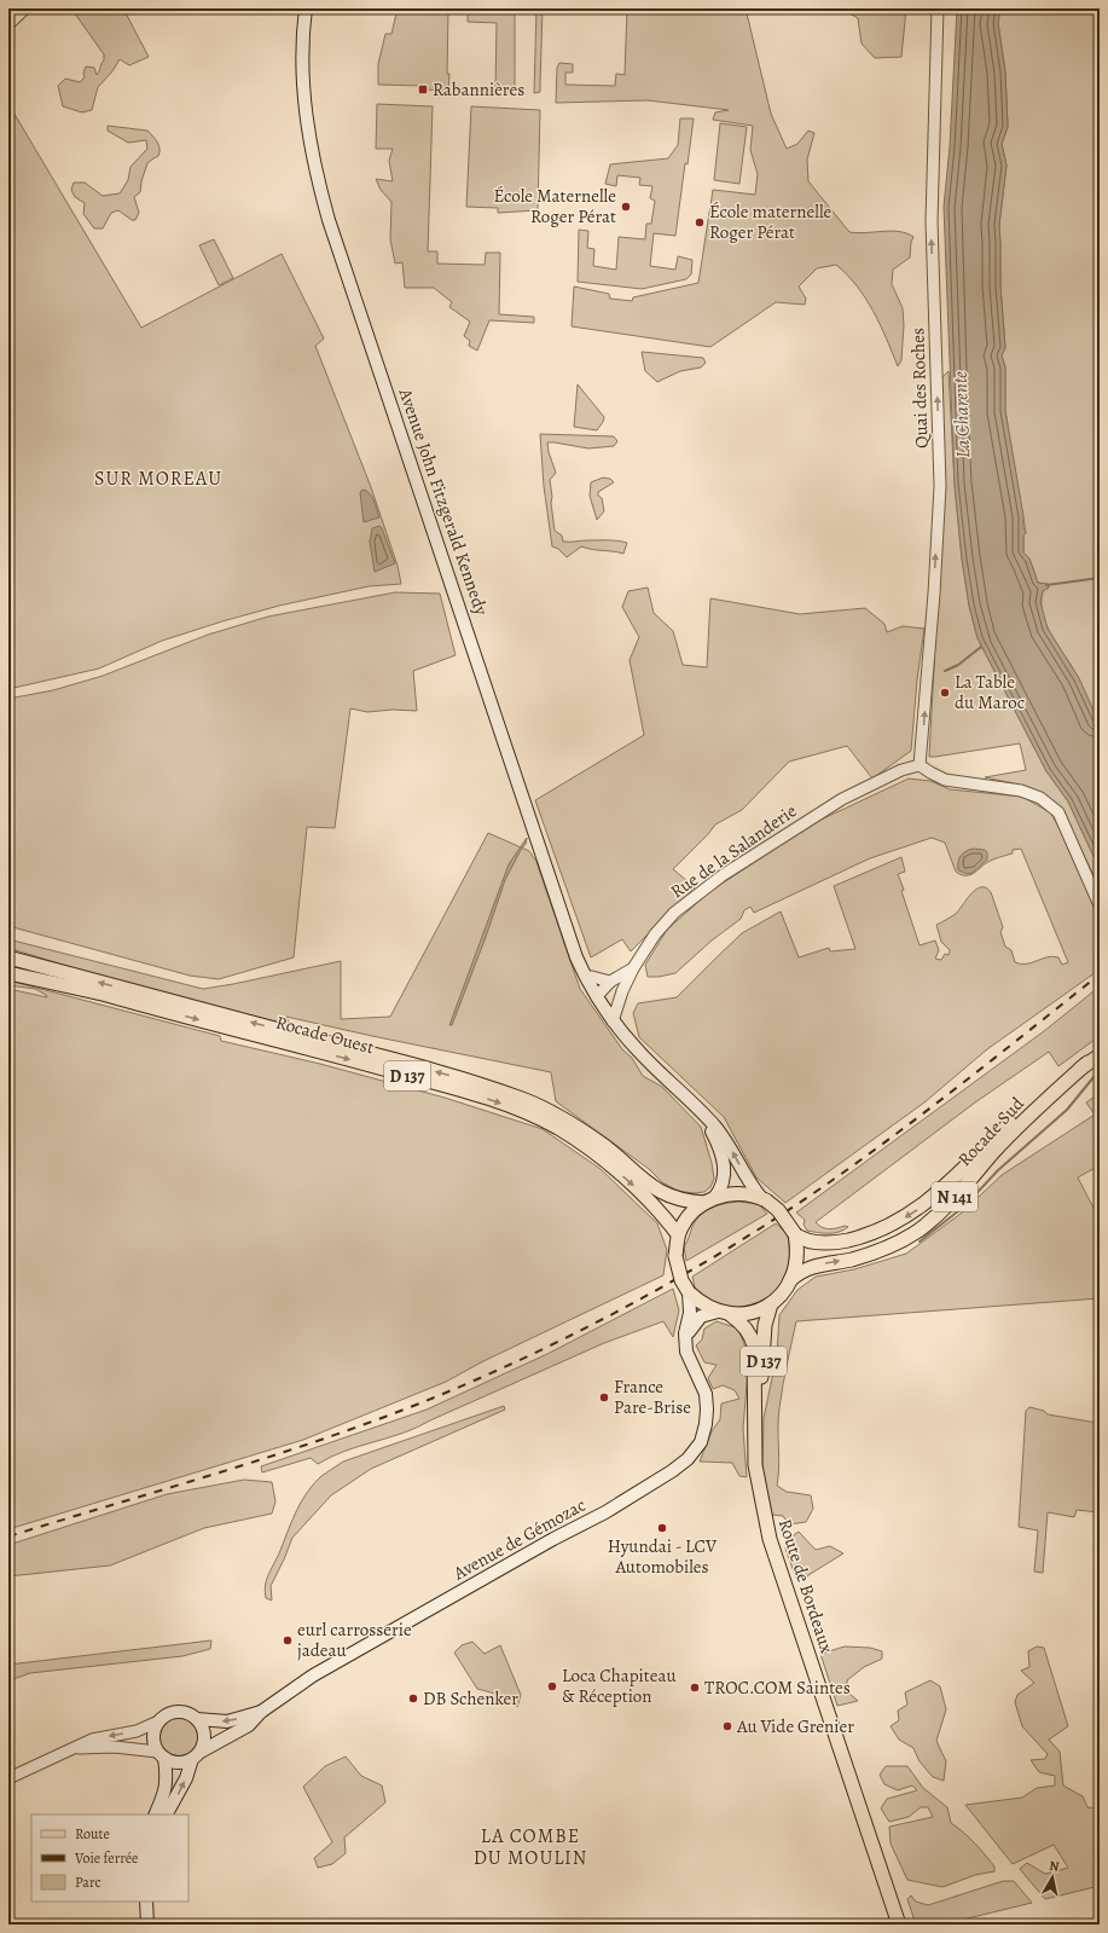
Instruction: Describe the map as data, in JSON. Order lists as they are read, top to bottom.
{
  "streets": {
    "main road": [
      "Avenue John Fitzgerald Kennedy",
      "Rocade Ouest",
      "D 137",
      "Rocade Sud",
      "N 141",
      "Avenue de Gémozac",
      "Route de Bordeaux"
    ],
    "street": ["Quai des Roches", "Rue de la Salanderie"]
  },
  "crossings": [
    ["Quai des Roches", "Rue de la Salanderie"],
    ["Avenue John Fitzgerald Kennedy", "Rue de la Salanderie"],
    ["Avenue John Fitzgerald Kennedy", "Rocade Ouest"],
    ["Avenue John Fitzgerald Kennedy", "Rocade Sud"],
    ["Avenue John Fitzgerald Kennedy", "Route de Bordeaux"],
    ["Rocade Ouest", "Rocade Sud"],
    ["Rocade Ouest", "Route de Bordeaux"],
    ["Rocade Sud", "Route de Bordeaux"]
  ],
  "one_way": ["Quai des Roches"],
  "districts": ["SUR MOREAU", "LA COMBE DU MOULIN"],
  "water": ["La Charente"],
  "places": {
    "transit": ["Rabannières"],
    "other": [
      "École Maternelle Roger Pérat",
      "École maternelle Roger Pérat",
      "La Table du Maroc",
      "France Pare-Brise",
      "Hyundai - LCV Automobiles",
      "eurl carrosserie jadeau",
      "Loca Chapiteau & Réception",
      "TROC.COM Saintes",
      "DB Schenker",
      "Au Vide Grenier"
    ]
  },
  "legend": ["Route", "Voie ferrée", "Parc"],
  "north": "top"
}
